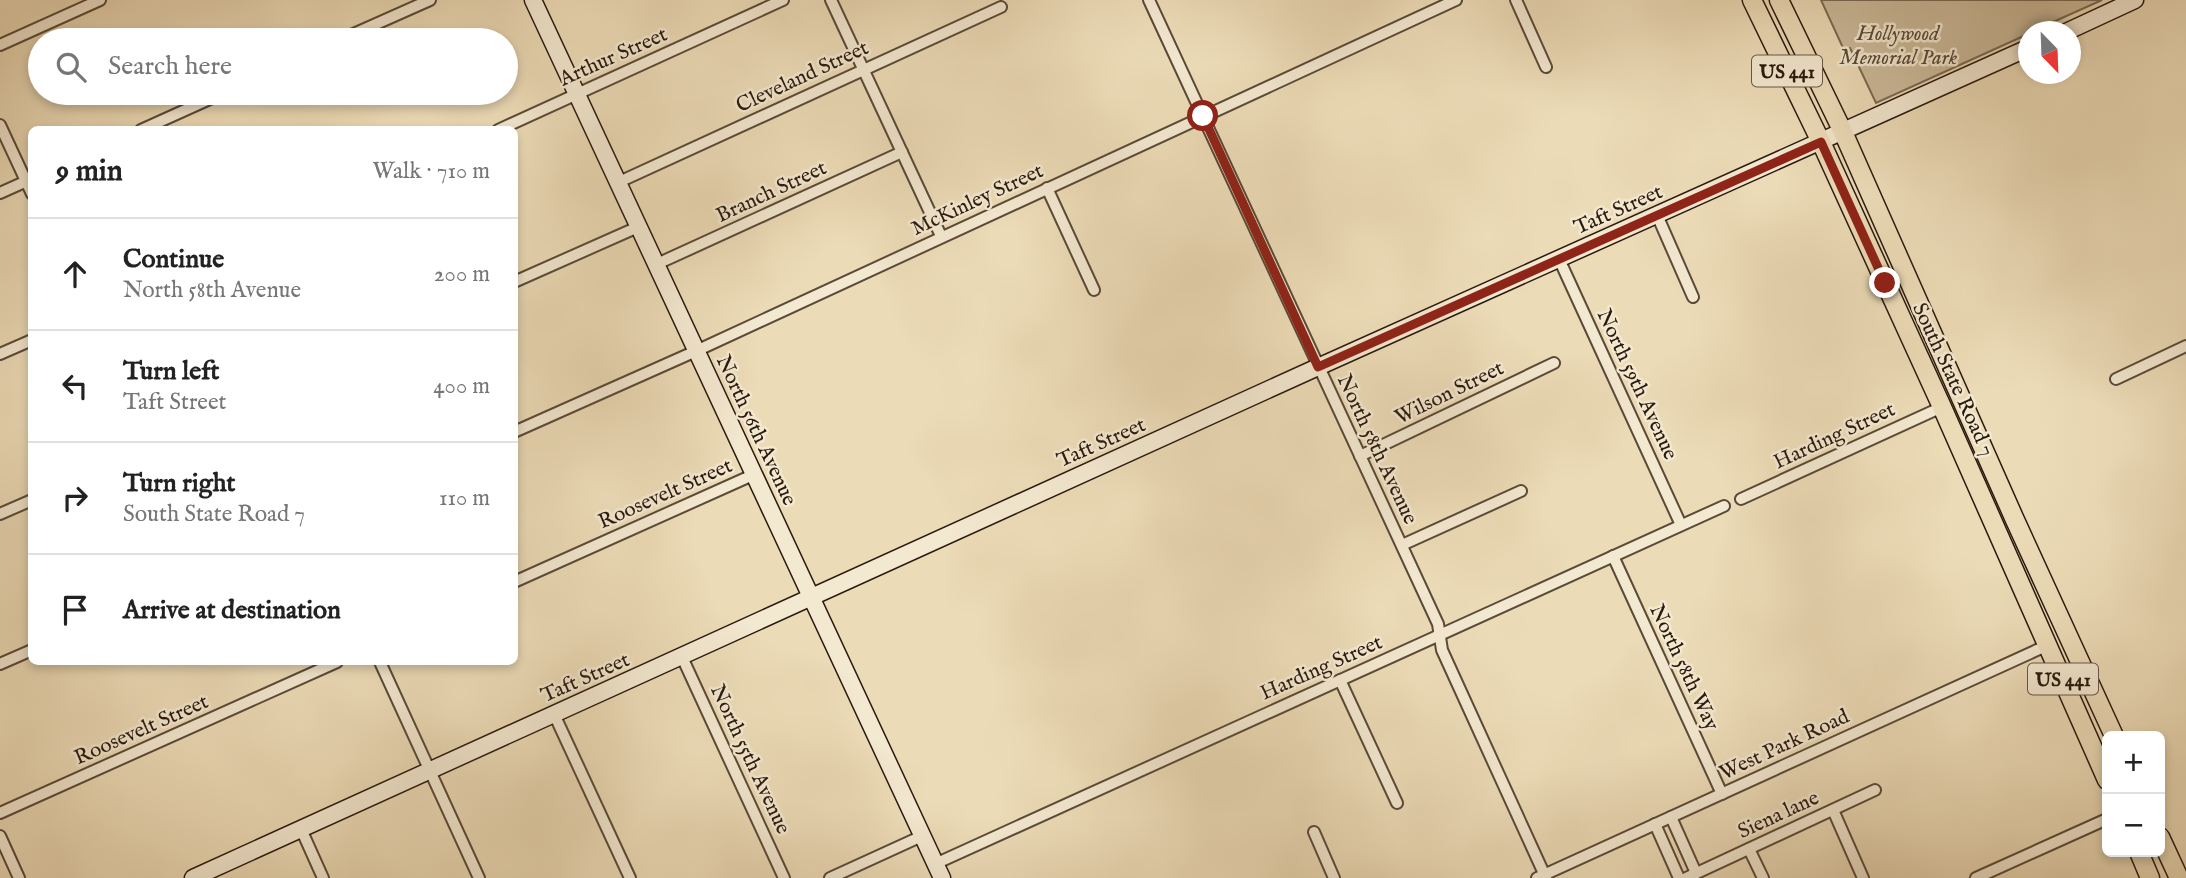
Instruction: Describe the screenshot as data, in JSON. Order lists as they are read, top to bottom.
{
  "streets": {
    "main road": ["US 441", "South State Road 7"],
    "street": [
      "Arthur Street",
      "Cleveland Street",
      "Branch Street",
      "McKinley Street",
      "Taft Street",
      "North 59th Avenue",
      "Wilson Street",
      "North 56th Avenue",
      "Harding Street",
      "North 58th Avenue",
      "Roosevelt Street",
      "North 58th Way",
      "West Park Road",
      "North 55th Avenue",
      "Siena lane"
    ]
  },
  "crossings": [
    ["Arthur Street", "North 56th Avenue"],
    ["Cleveland Street", "North 56th Avenue"],
    ["Branch Street", "North 56th Avenue"],
    ["McKinley Street", "North 56th Avenue"],
    ["McKinley Street", "North 58th Avenue"],
    ["Taft Street", "South State Road 7"],
    ["Taft Street", "North 59th Avenue"],
    ["Taft Street", "North 56th Avenue"],
    ["Taft Street", "North 58th Avenue"],
    ["Taft Street", "North 55th Avenue"],
    ["South State Road 7", "Harding Street"],
    ["South State Road 7", "West Park Road"],
    ["North 59th Avenue", "Harding Street"],
    ["Wilson Street", "North 58th Avenue"],
    ["North 56th Avenue", "Harding Street"],
    ["North 56th Avenue", "Roosevelt Street"],
    ["Harding Street", "North 58th Avenue"],
    ["Harding Street", "North 58th Way"],
    ["North 58th Avenue", "West Park Road"],
    ["North 58th Way", "West Park Road"],
    ["West Park Road", "Siena lane"]
  ],
  "parks": ["Hollywood Memorial Park"],
  "north": "bottom right",
  "page": {
    "search": "Search here",
    "heading": ["9 min", "Walk · 710 m"],
    "list": [
      ["Continue", "North 58th Avenue", "200 m"],
      ["Turn left", "Taft Street", "400 m"],
      ["Turn right", "South State Road 7", "110 m"],
      "Arrive at destination"
    ],
    "map_buttons": ["+", "−"]
  }
}
